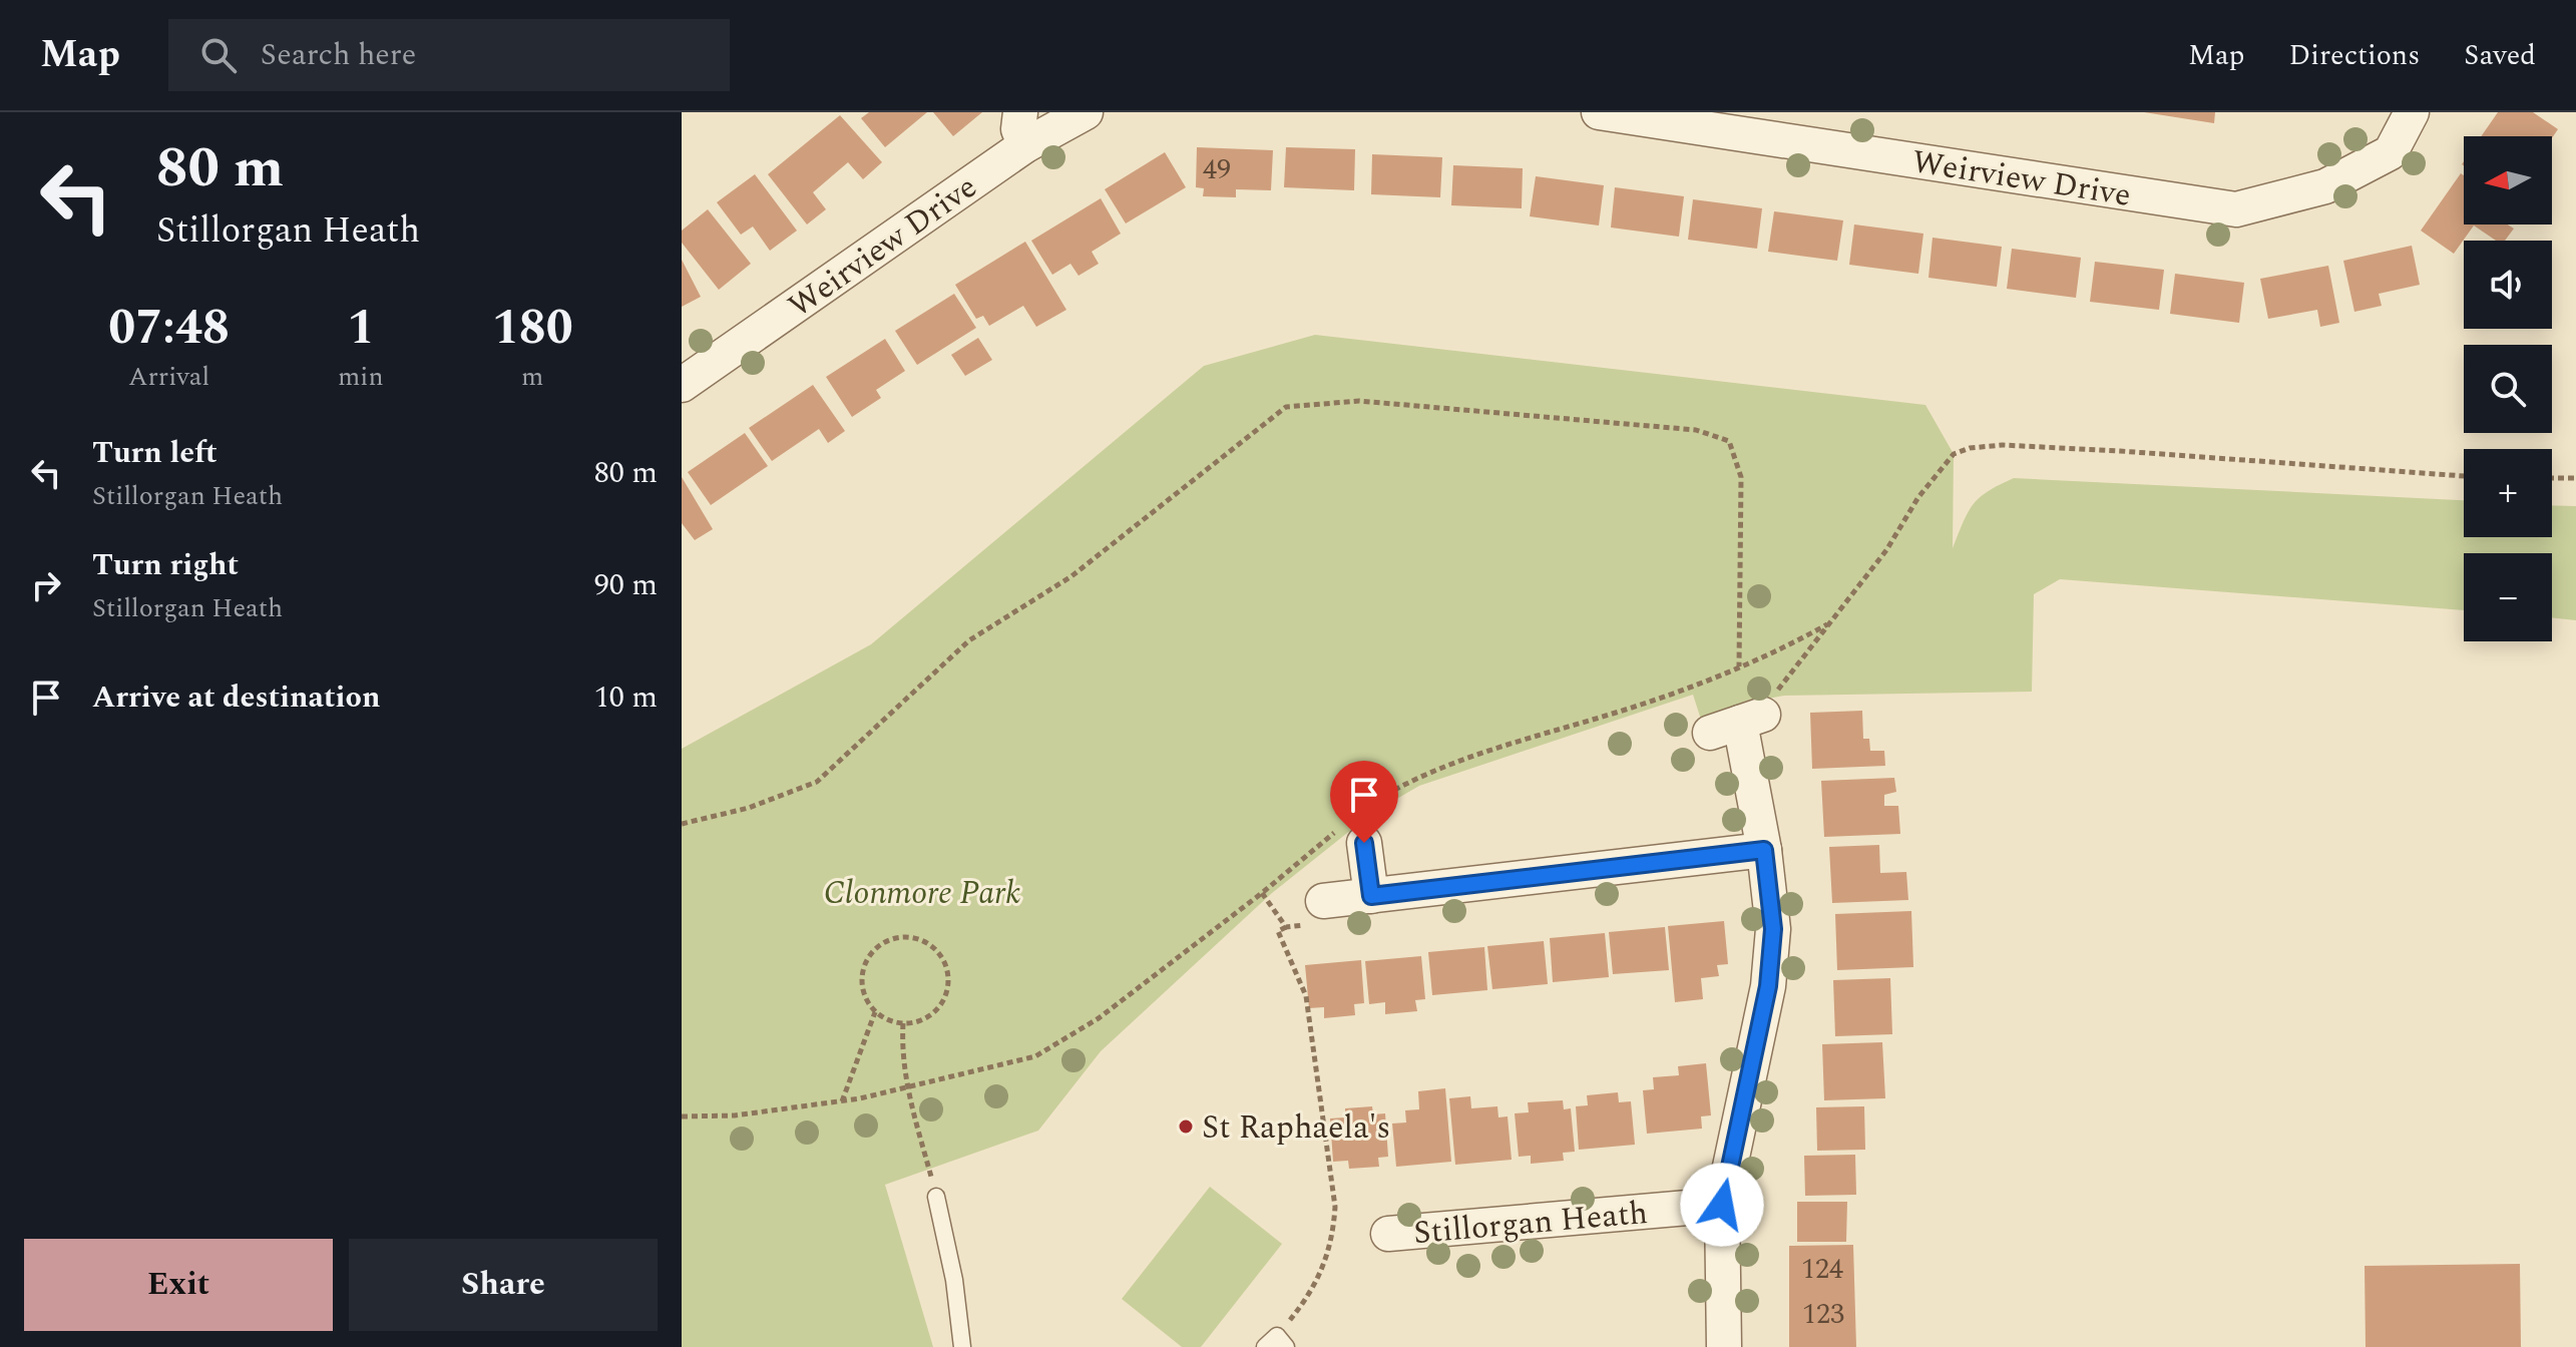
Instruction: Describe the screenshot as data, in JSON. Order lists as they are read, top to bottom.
{
  "streets": {
    "street": ["Weirview Drive", "Stillorgan Heath"]
  },
  "parks": ["Clonmore Park"],
  "places": ["St Raphaela's"],
  "house_numbers": ["49", "124", "123"],
  "north": "left",
  "page": {
    "header": "Map",
    "search": "Search here",
    "nav": ["Map", "Directions", "Saved"],
    "turn": ["80 m", "Stillorgan Heath"],
    "map_buttons": ["+", "−"],
    "eta": [
      "07:48",
      "Arrival",
      "1",
      "min",
      "180",
      "m"
    ],
    "list": [
      {
        "name": "Turn left",
        "note": "Stillorgan Heath",
        "value": "80 m"
      },
      {
        "name": "Turn right",
        "note": "Stillorgan Heath",
        "value": "90 m"
      },
      {
        "name": "Arrive at destination",
        "value": "10 m"
      }
    ],
    "buttons": ["Exit", "Share"]
  }
}
